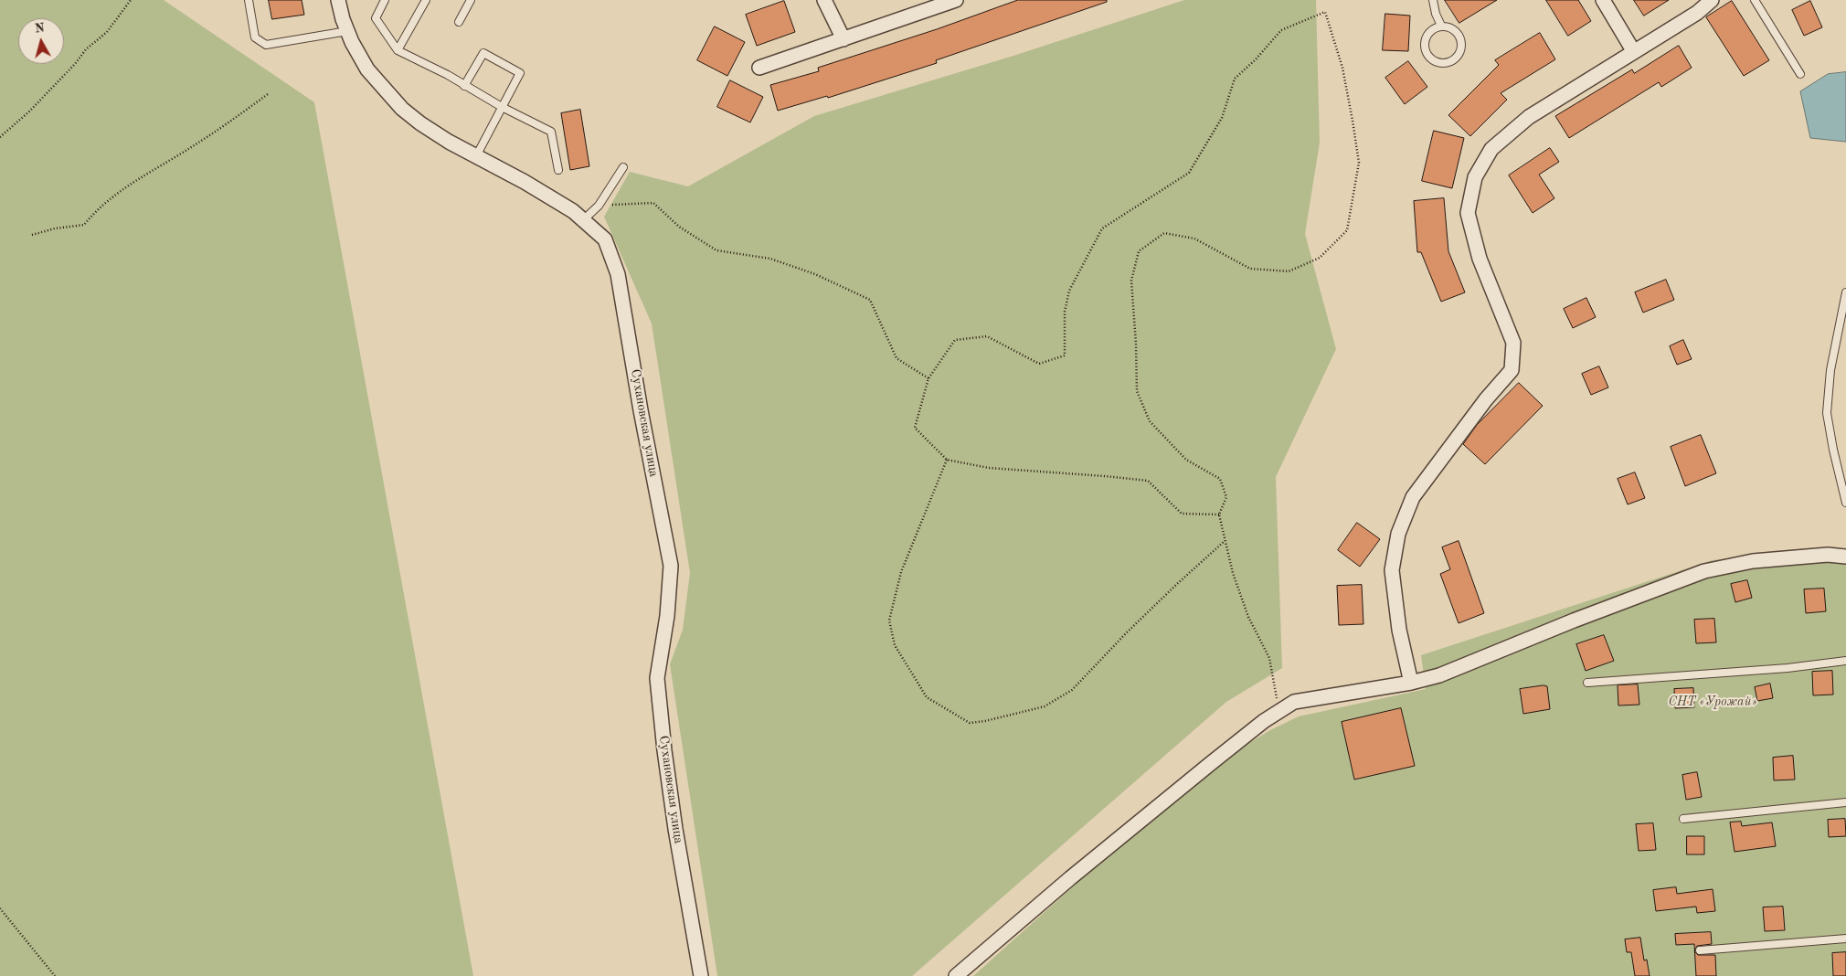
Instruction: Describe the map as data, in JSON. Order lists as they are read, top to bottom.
{
  "streets": {
    "street": ["Сухановская улица"]
  },
  "parks": ["СНТ «Урожай»"],
  "north": "top"
}
